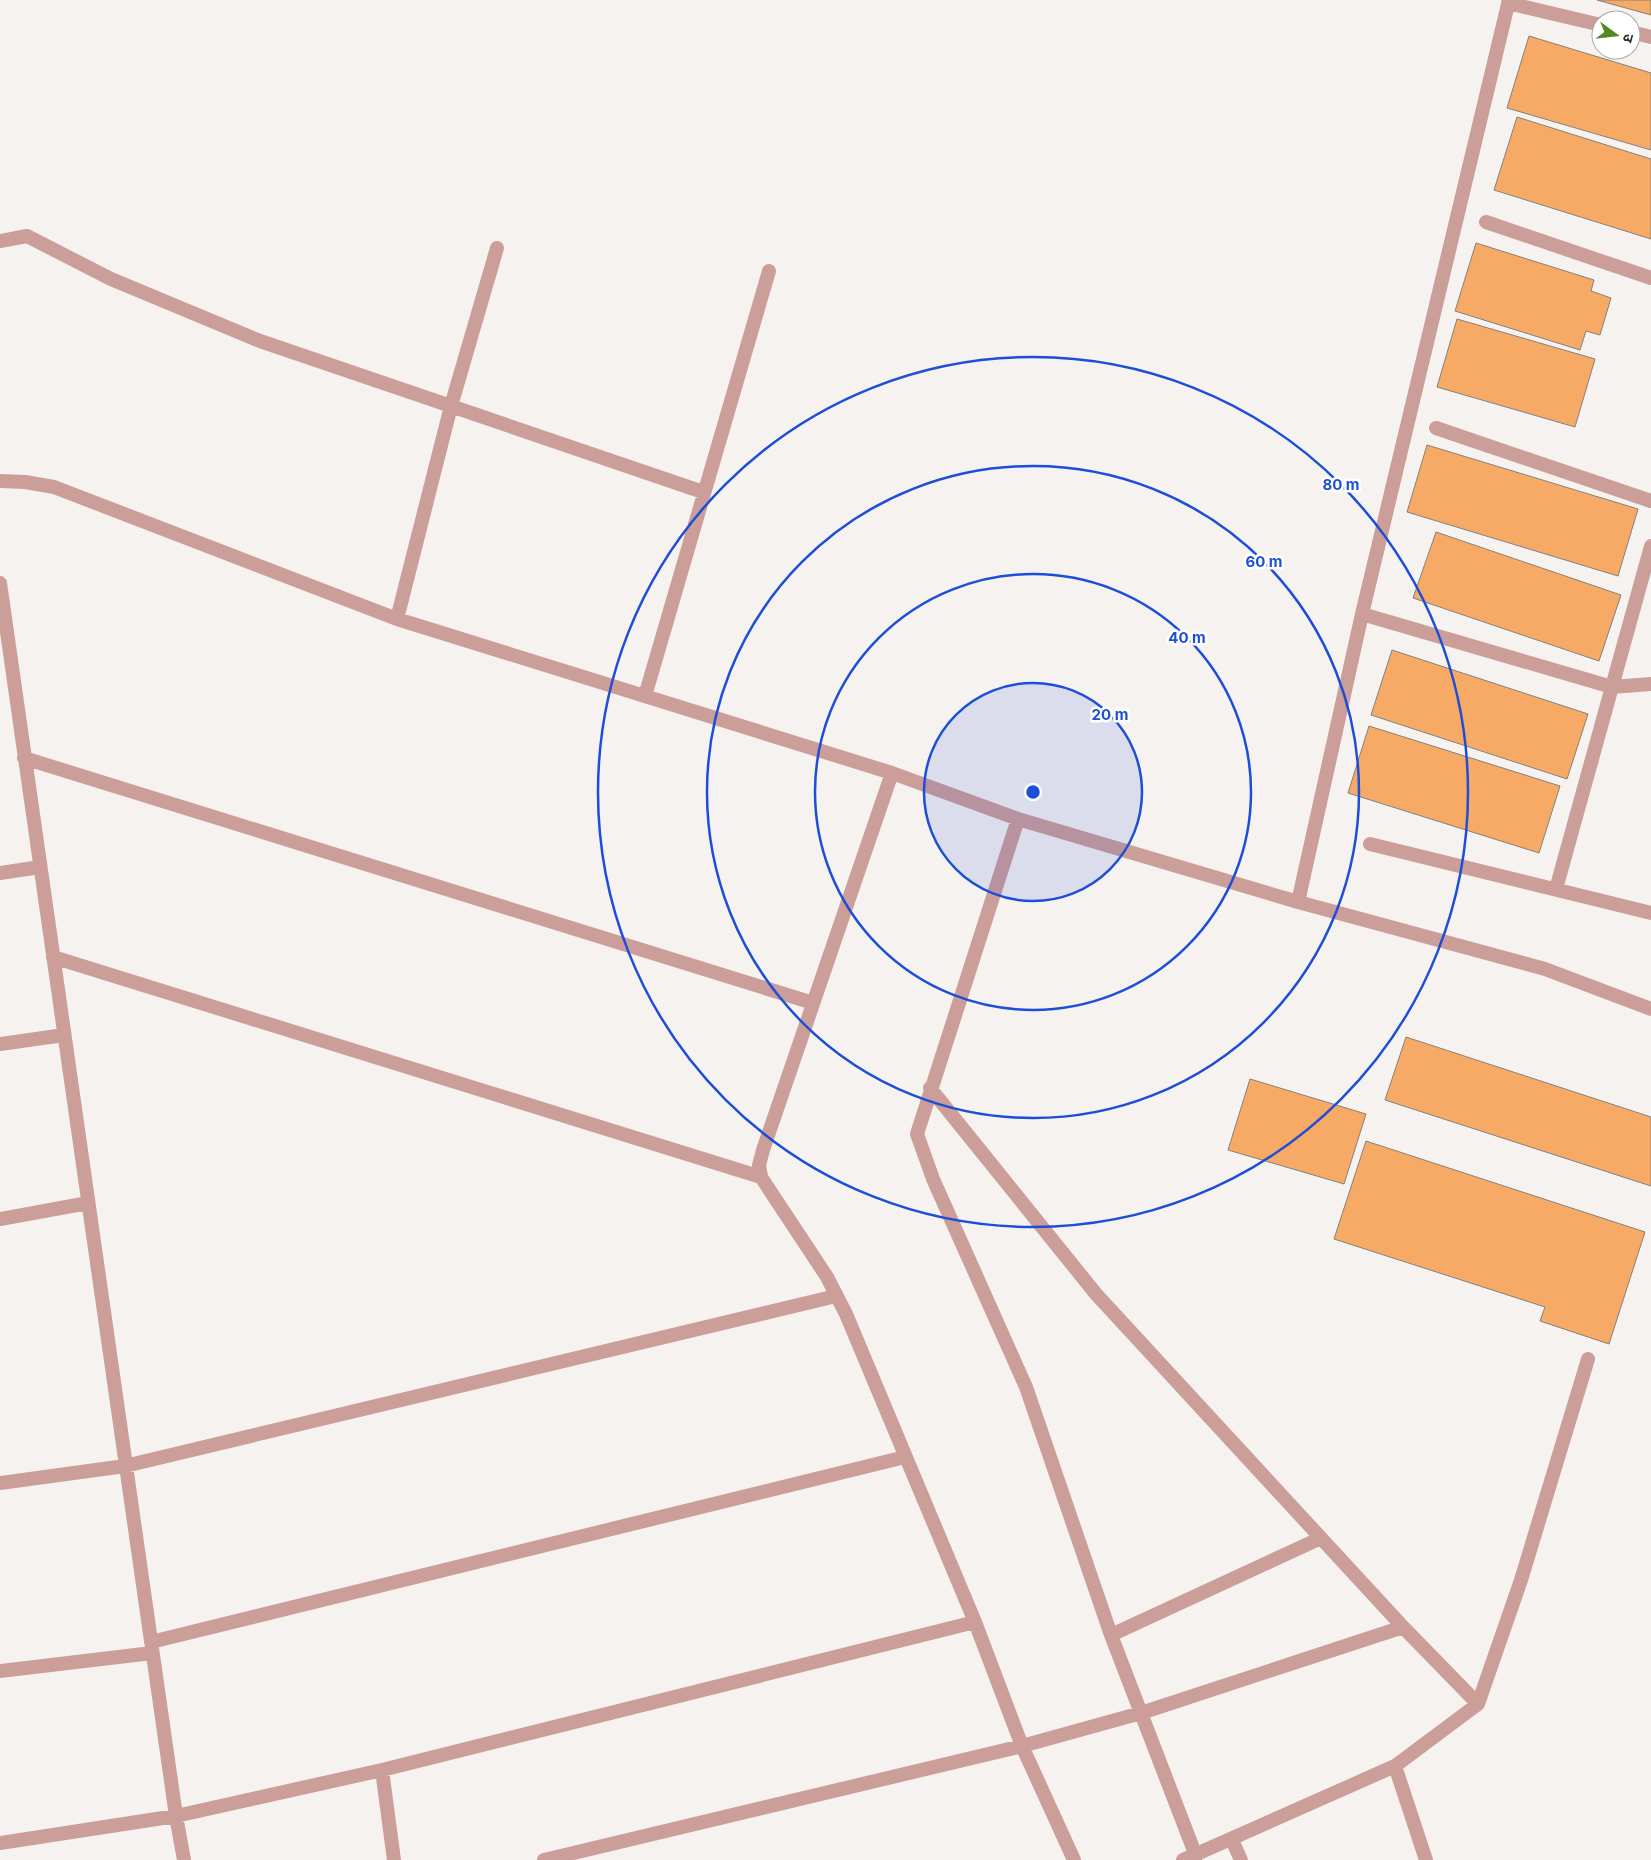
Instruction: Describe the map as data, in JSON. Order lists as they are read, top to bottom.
{
  "north": "right",
  "rings": [
    "80 m",
    "60 m",
    "40 m",
    "20 m"
  ]
}
